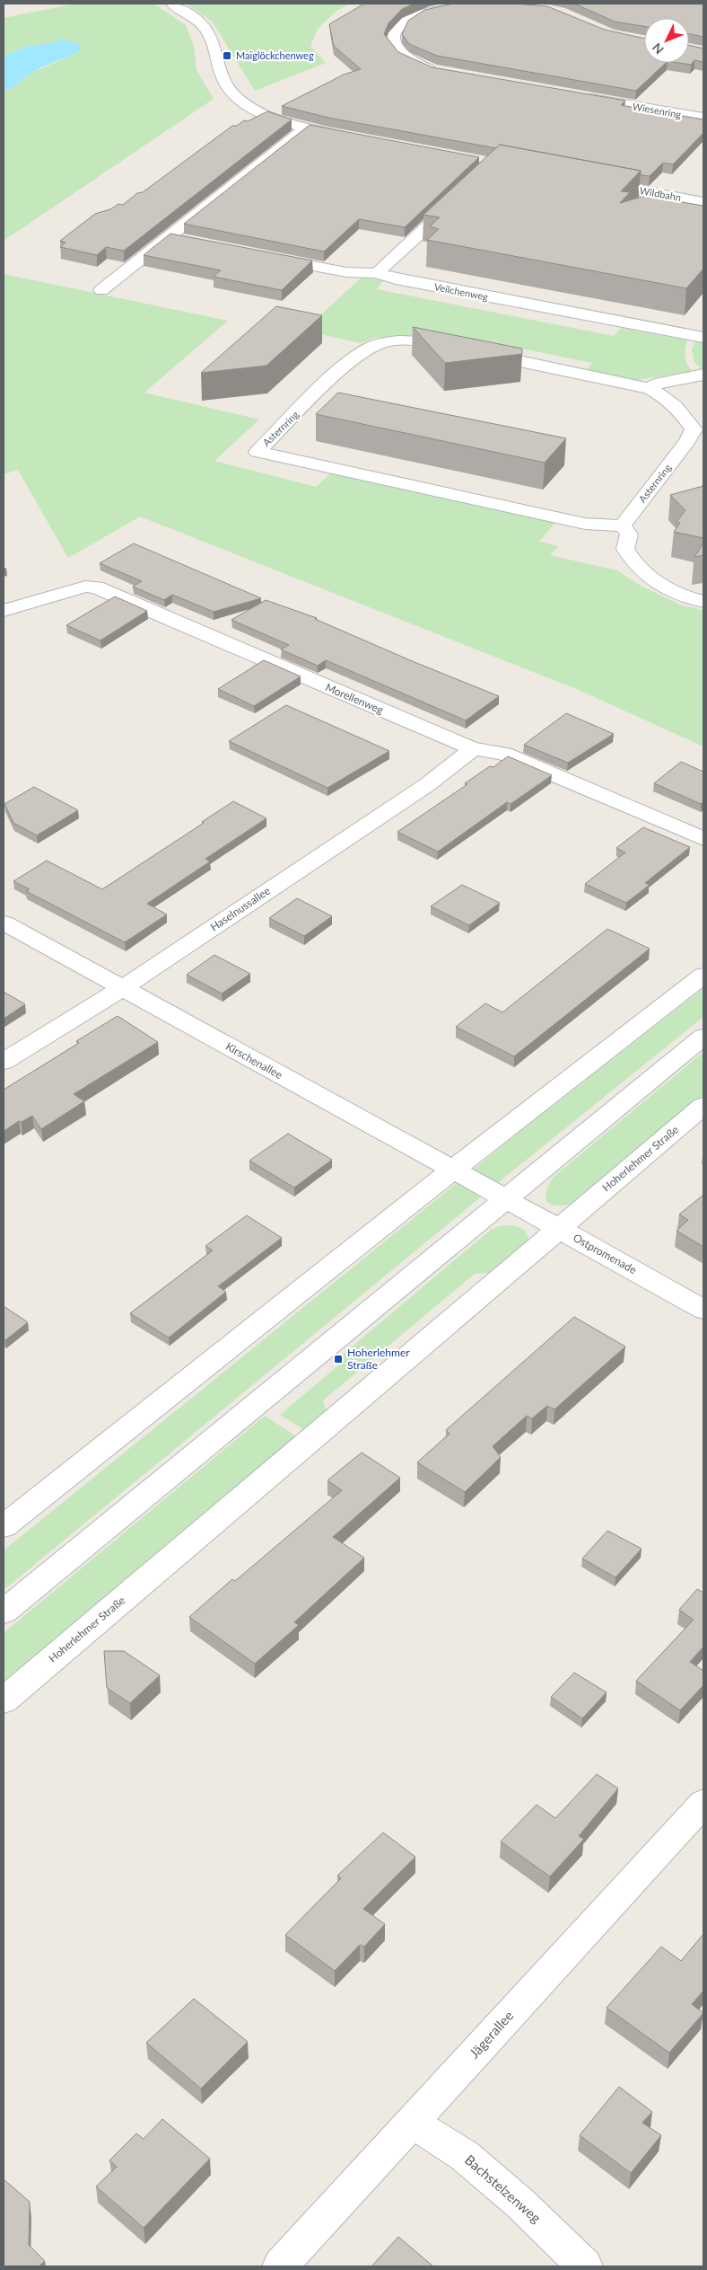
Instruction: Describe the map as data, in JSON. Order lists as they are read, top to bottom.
{
  "streets": {
    "street": [
      "Wiesenring",
      "Wildbahn",
      "Veilchenweg",
      "Asternring",
      "Morellenweg",
      "Haselnussallee",
      "Kirschenallee",
      "Hoherlehmer Straße",
      "Ostpromenade",
      "Jägerallee",
      "Bachstelzenweg"
    ]
  },
  "crossings": [
    ["Morellenweg", "Haselnussallee"],
    ["Haselnussallee", "Kirschenallee"],
    ["Kirschenallee", "Ostpromenade"],
    ["Hoherlehmer Straße", "Ostpromenade"],
    ["Jägerallee", "Bachstelzenweg"]
  ],
  "places": {
    "transit": ["Maiglöckchenweg", "Hoherlehmer Straße"]
  },
  "north": "bottom left"
}
